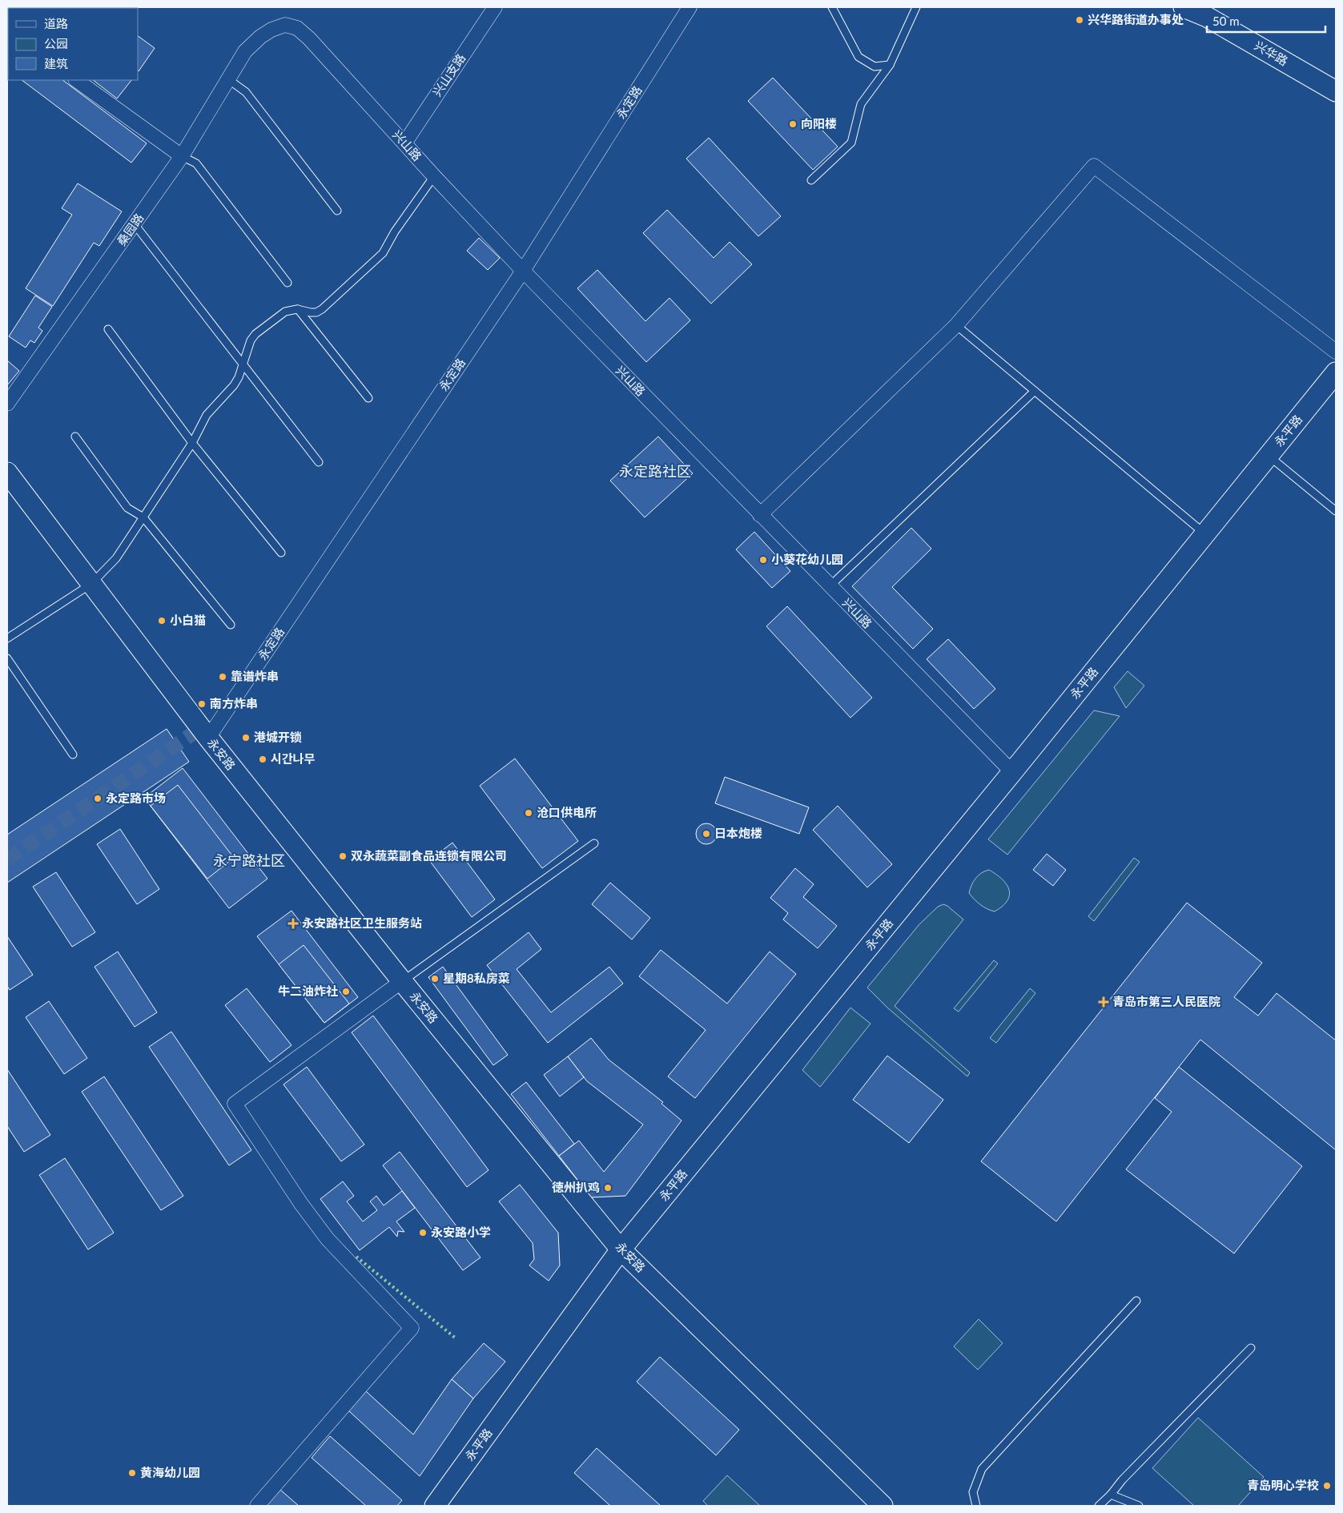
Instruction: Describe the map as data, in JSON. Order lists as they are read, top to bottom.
{
  "streets": {
    "street": [
      "兴华路",
      "兴山支路",
      "永定路",
      "兴山路",
      "桑园路",
      "永平路",
      "永安路"
    ]
  },
  "crossings": [
    ["兴山支路", "兴山路"],
    ["永定路", "兴山路"],
    ["永定路", "永安路"],
    ["兴山路", "桑园路"],
    ["兴山路", "永平路"],
    ["永平路", "永安路"]
  ],
  "districts": ["永定路社区", "永宁路社区"],
  "places": {
    "other": [
      "兴华路街道办事处",
      "向阳楼",
      "小葵花幼儿园",
      "小白猫",
      "靠谱炸串",
      "南方炸串",
      "港城开锁",
      "시간나무",
      "永定路市场",
      "沧口供电所",
      "日本炮楼",
      "双永蔬菜副食品连锁有限公司",
      "星期8私房菜",
      "牛二油炸社",
      "徳州扒鸡",
      "永安路小学",
      "黄海幼儿园",
      "青岛明心学校"
    ],
    "health": ["永安路社区卫生服务站", "青岛市第三人民医院"]
  },
  "legend": ["道路", "公园", "建筑"],
  "scale_bar": "50 m"
}
